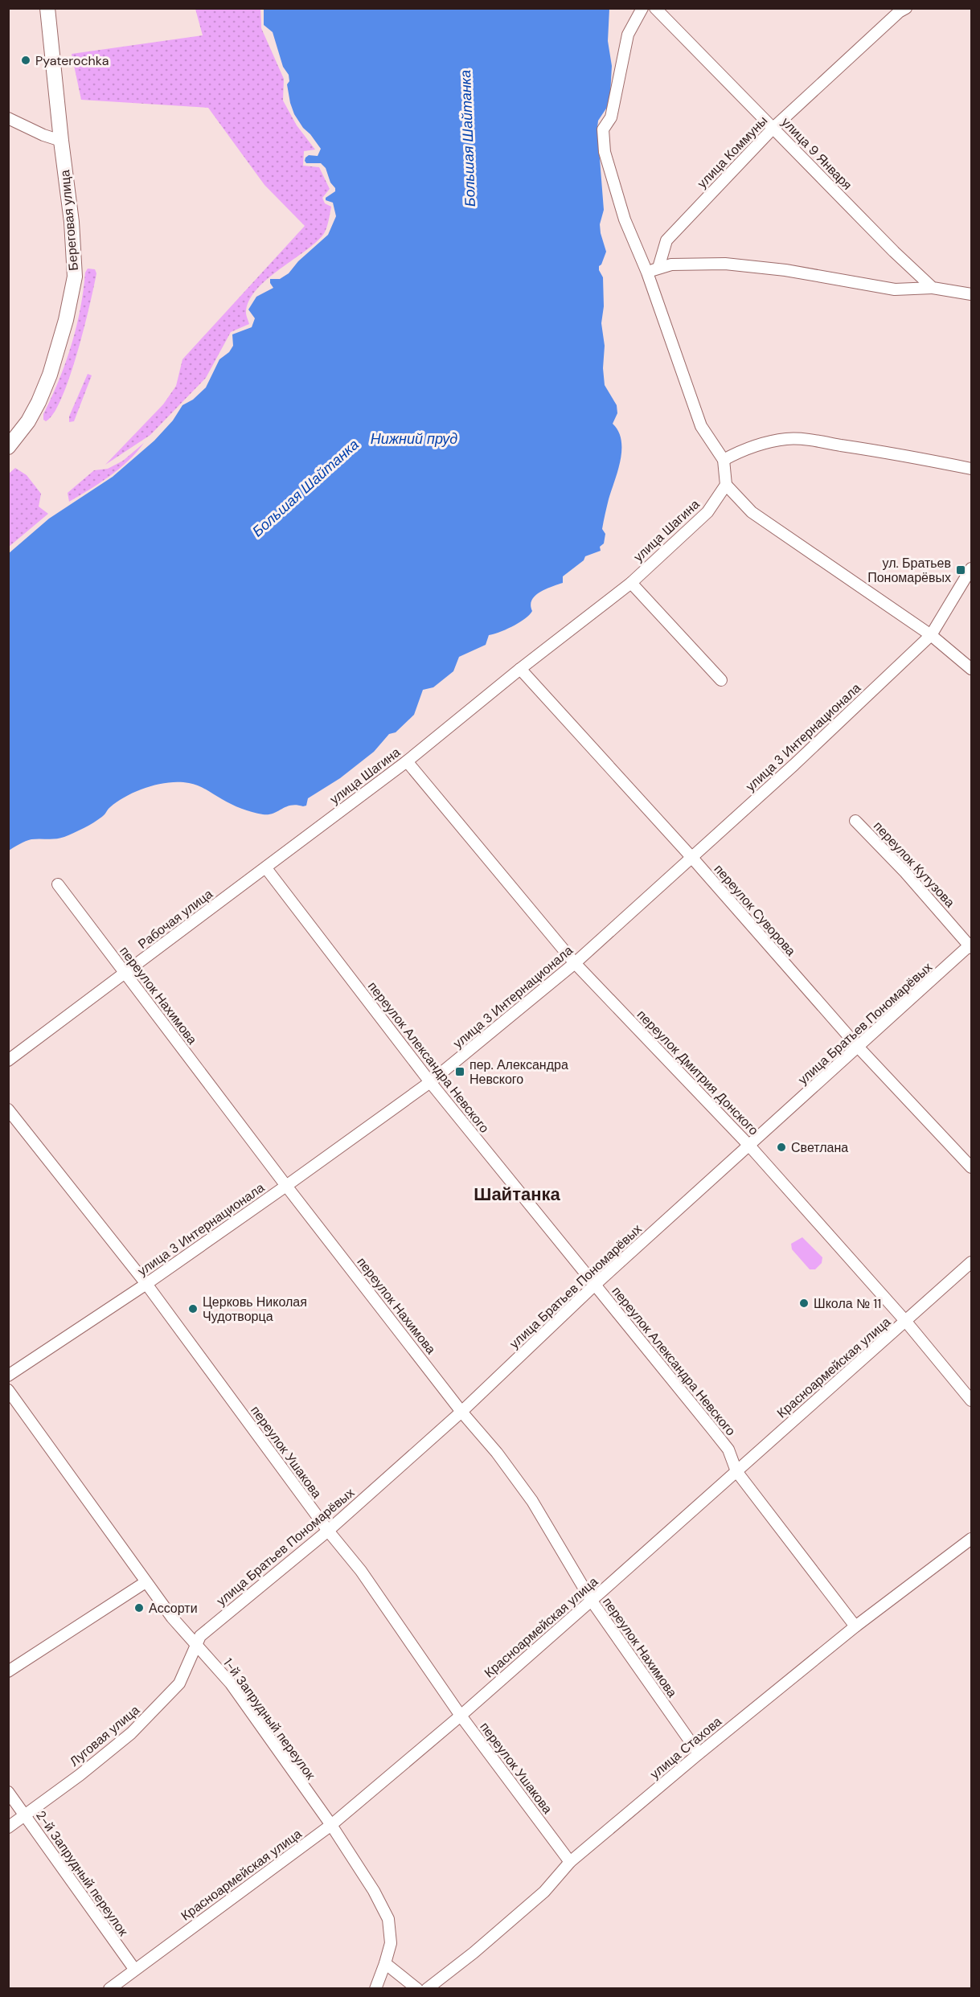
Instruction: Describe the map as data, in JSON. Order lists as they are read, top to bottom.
{
  "streets": {
    "main road": ["Береговая улица"],
    "street": [
      "улица Коммуны",
      "улица 9 Января",
      "улица Шагина",
      "улица 3 Интернационала",
      "переулок Кутузова",
      "переулок Суворова",
      "Рабочая улица",
      "переулок Нахимова",
      "улица Братьев Пономарёвых",
      "переулок Александра Невского",
      "переулок Дмитрия Донского",
      "Красноармейская улица",
      "переулок Ушакова",
      "1-й Запрудный переулок",
      "Луговая улица",
      "улица Стахова",
      "2-й Запрудный переулок"
    ]
  },
  "crossings": [
    ["улица Коммуны", "улица 9 Января"],
    ["улица Шагина", "переулок Суворова"],
    ["улица Шагина", "Рабочая улица"],
    ["улица Шагина", "переулок Александра Невского"],
    ["улица Шагина", "переулок Дмитрия Донского"],
    ["улица 3 Интернационала", "переулок Суворова"],
    ["улица 3 Интернационала", "переулок Нахимова"],
    ["улица 3 Интернационала", "переулок Александра Невского"],
    ["улица 3 Интернационала", "переулок Дмитрия Донского"],
    ["улица 3 Интернационала", "переулок Ушакова"],
    ["переулок Кутузова", "улица Братьев Пономарёвых"],
    ["переулок Суворова", "улица Братьев Пономарёвых"],
    ["Рабочая улица", "переулок Нахимова"],
    ["Рабочая улица", "переулок Александра Невского"],
    ["переулок Нахимова", "улица Братьев Пономарёвых"],
    ["переулок Нахимова", "Красноармейская улица"],
    ["переулок Нахимова", "улица Стахова"],
    ["улица Братьев Пономарёвых", "переулок Александра Невского"],
    ["улица Братьев Пономарёвых", "переулок Дмитрия Донского"],
    ["улица Братьев Пономарёвых", "переулок Ушакова"],
    ["улица Братьев Пономарёвых", "1-й Запрудный переулок"],
    ["улица Братьев Пономарёвых", "Луговая улица"],
    ["переулок Александра Невского", "Красноармейская улица"],
    ["переулок Александра Невского", "улица Стахова"],
    ["переулок Дмитрия Донского", "Красноармейская улица"],
    ["Красноармейская улица", "переулок Ушакова"],
    ["Красноармейская улица", "1-й Запрудный переулок"],
    ["Красноармейская улица", "2-й Запрудный переулок"],
    ["переулок Ушакова", "улица Стахова"],
    ["1-й Запрудный переулок", "Луговая улица"],
    ["Луговая улица", "2-й Запрудный переулок"]
  ],
  "districts": ["Шайтанка"],
  "water": ["Большая Шайтанка", "Нижний пруд"],
  "places": {
    "other": [
      "Pyaterochka",
      "Светлана",
      "Школа № 11",
      "Церковь Николая Чудотворца",
      "Ассорти"
    ],
    "transit": ["ул. Братьев Пономарёвых", "пер. Александра Невского"]
  }
}
